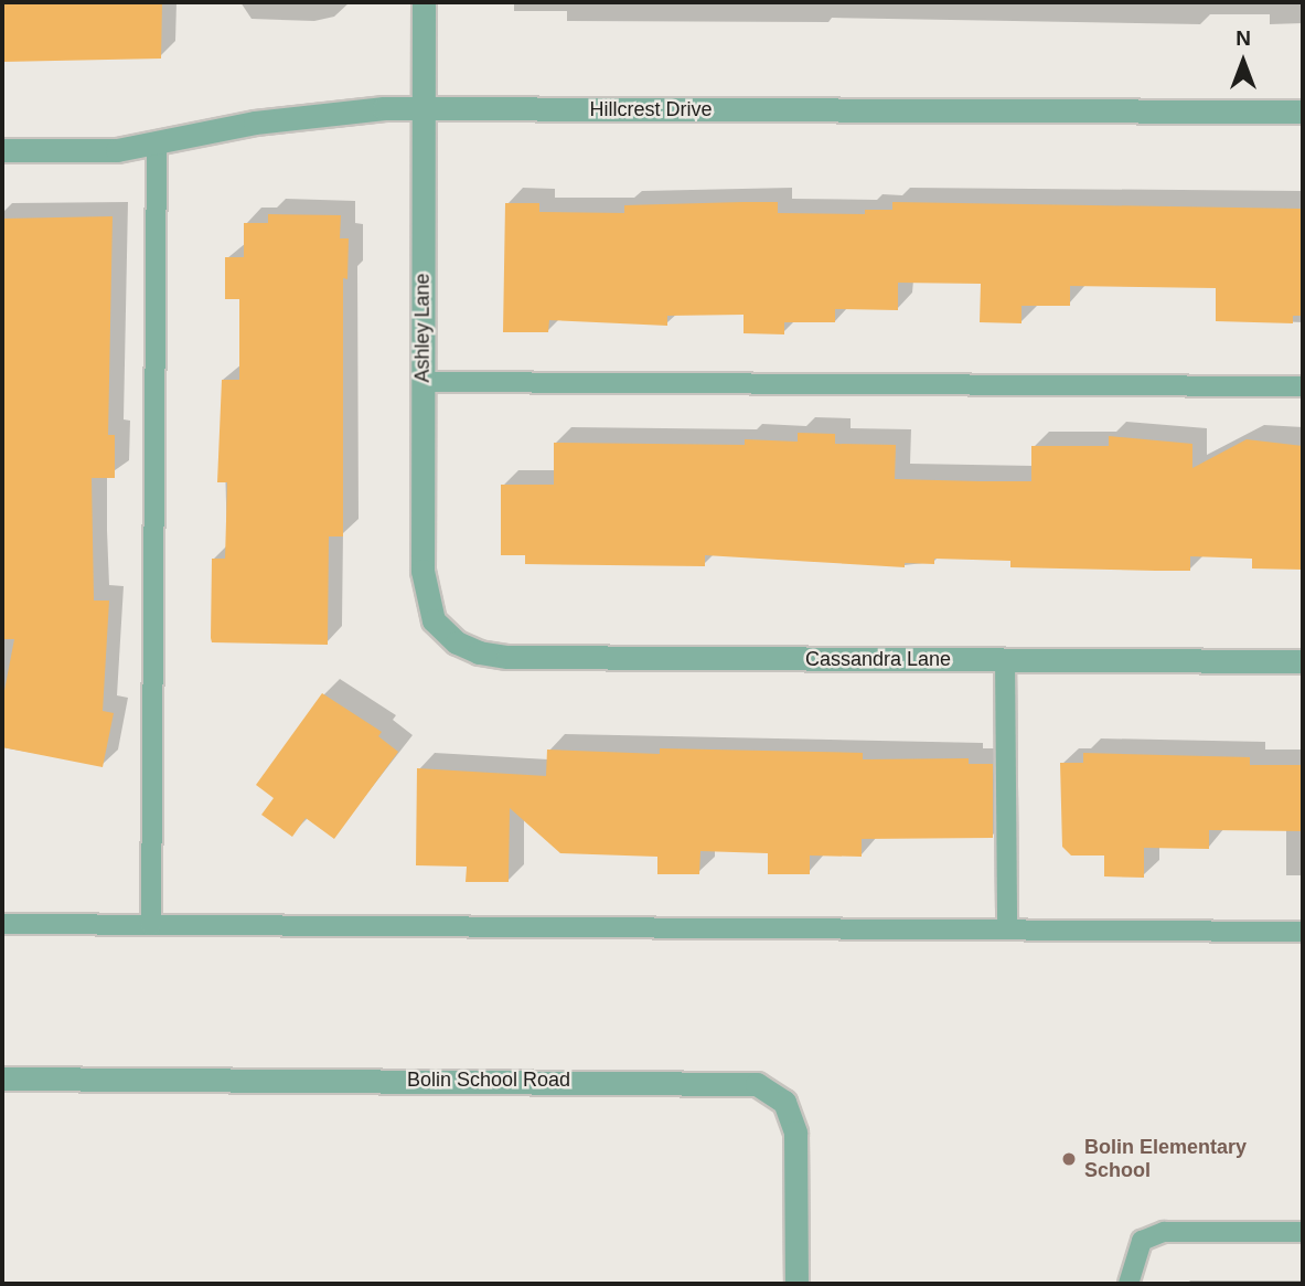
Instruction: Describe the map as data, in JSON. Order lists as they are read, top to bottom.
{
  "streets": {
    "street": [
      "Hillcrest Drive",
      "Ashley Lane",
      "Cassandra Lane",
      "Bolin School Road"
    ]
  },
  "crossings": [
    ["Hillcrest Drive", "Ashley Lane"],
    ["Ashley Lane", "Cassandra Lane"]
  ],
  "places": ["Bolin Elementary School"],
  "north": "top"
}
